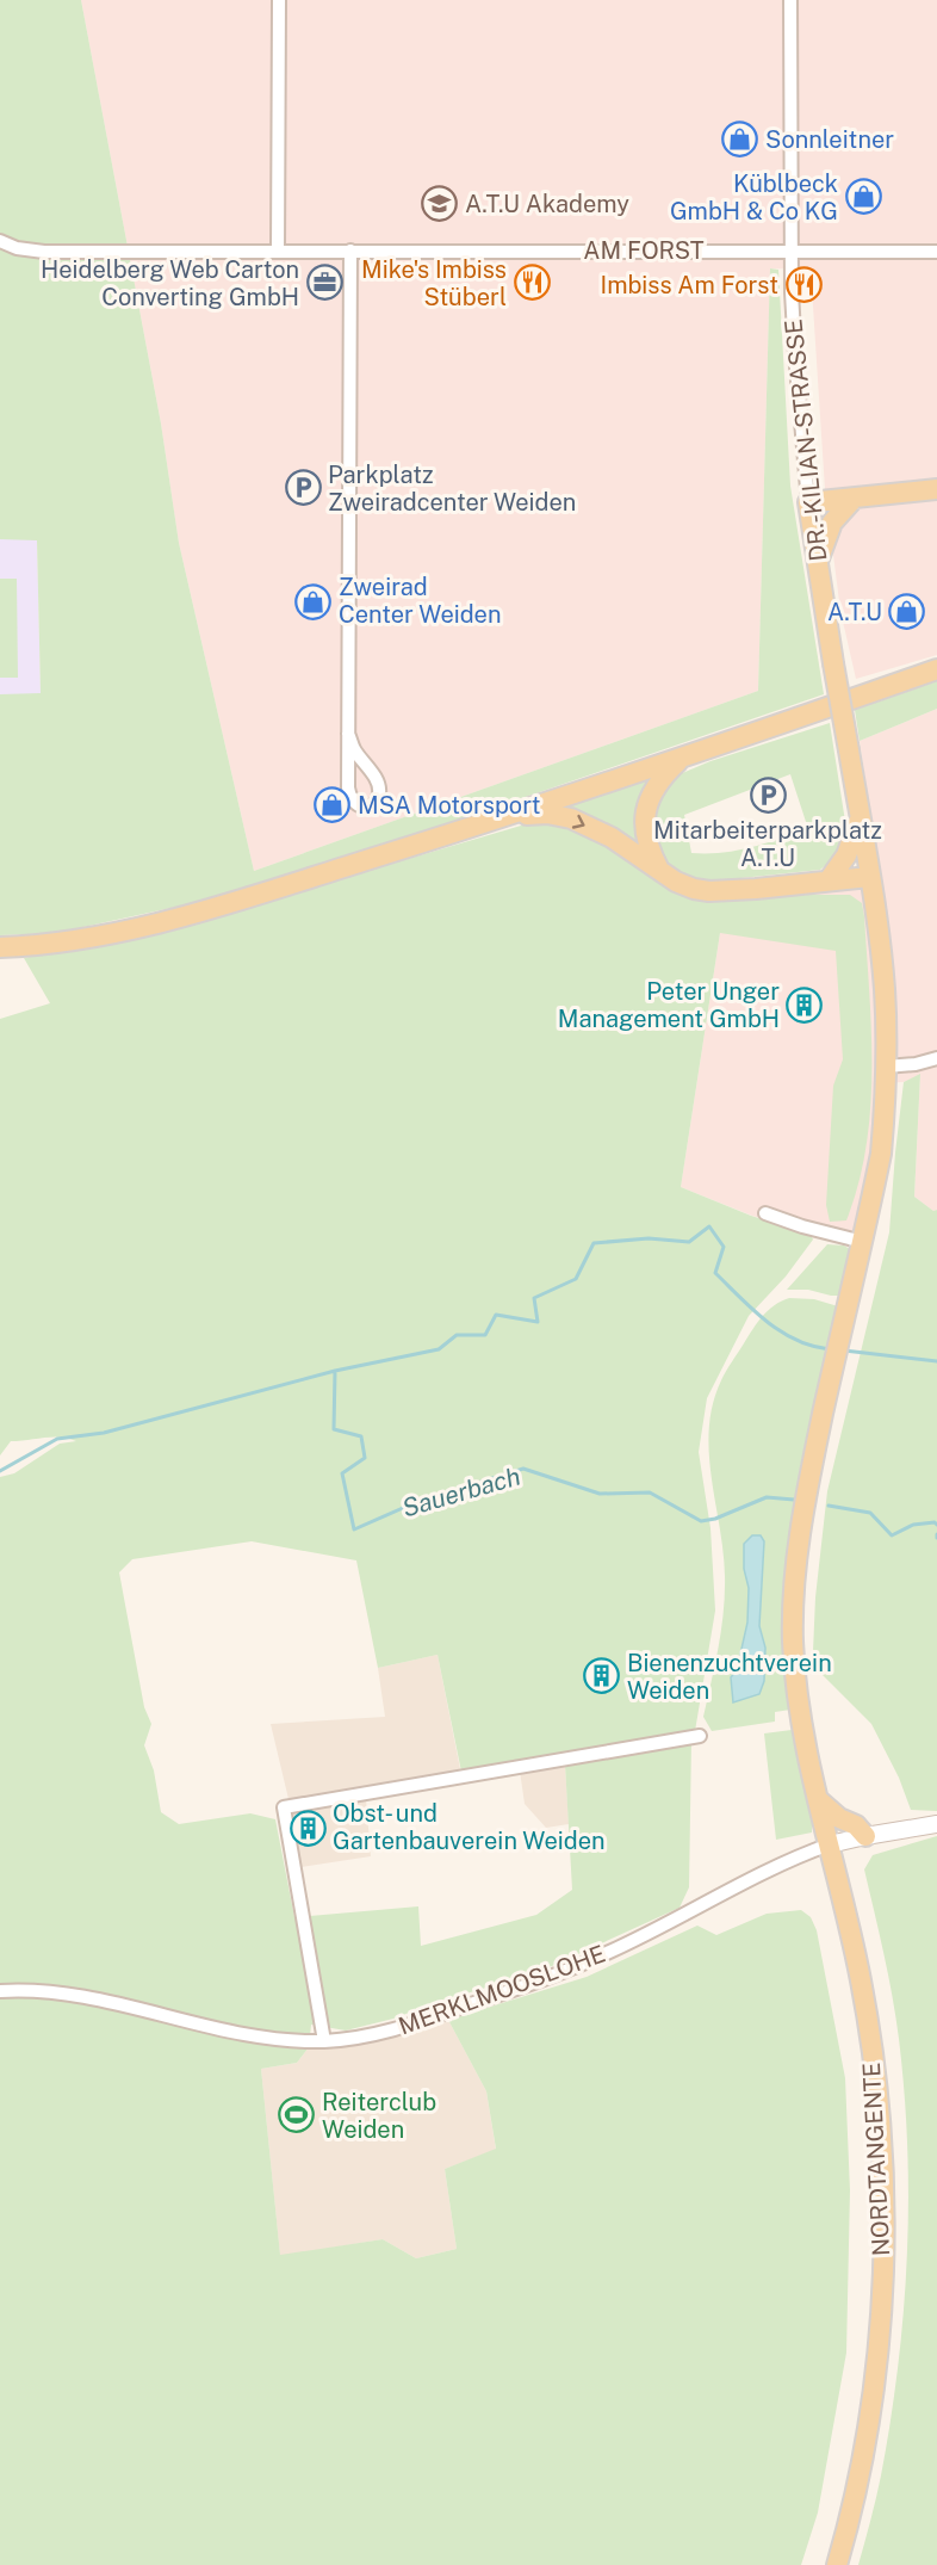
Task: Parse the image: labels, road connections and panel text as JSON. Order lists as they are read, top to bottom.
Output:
{
  "streets": {
    "main road": ["DR.-KILIAN-STRASSE", "NORDTANGENTE"],
    "street": ["AM FORST", "MERKLMOOSLOHE"]
  },
  "crossings": [
    ["AM FORST", "DR.-KILIAN-STRASSE"],
    ["DR.-KILIAN-STRASSE", "NORDTANGENTE"],
    ["MERKLMOOSLOHE", "NORDTANGENTE"]
  ],
  "water": ["Sauerbach"],
  "places": {
    "shop": [
      "Sonnleitner",
      "Küblbeck GmbH & Co KG",
      "Zweirad Center Weiden",
      "A.T.U",
      "MSA Motorsport"
    ],
    "school or university": ["A.T.U Akademy"],
    "office": ["Heidelberg Web Carton Converting GmbH"],
    "restaurant": ["Mike's Imbiss Stüberl", "Imbiss Am Forst"],
    "parking": ["Parkplatz Zweiradcenter Weiden", "Mitarbeiterparkplatz A.T.U"],
    "building": ["Peter Unger Management GmbH", "Bienenzuchtverein Weiden", "Obst- und Gartenbauverein Weiden"],
    "sports": ["Reiterclub Weiden"]
  }
}
